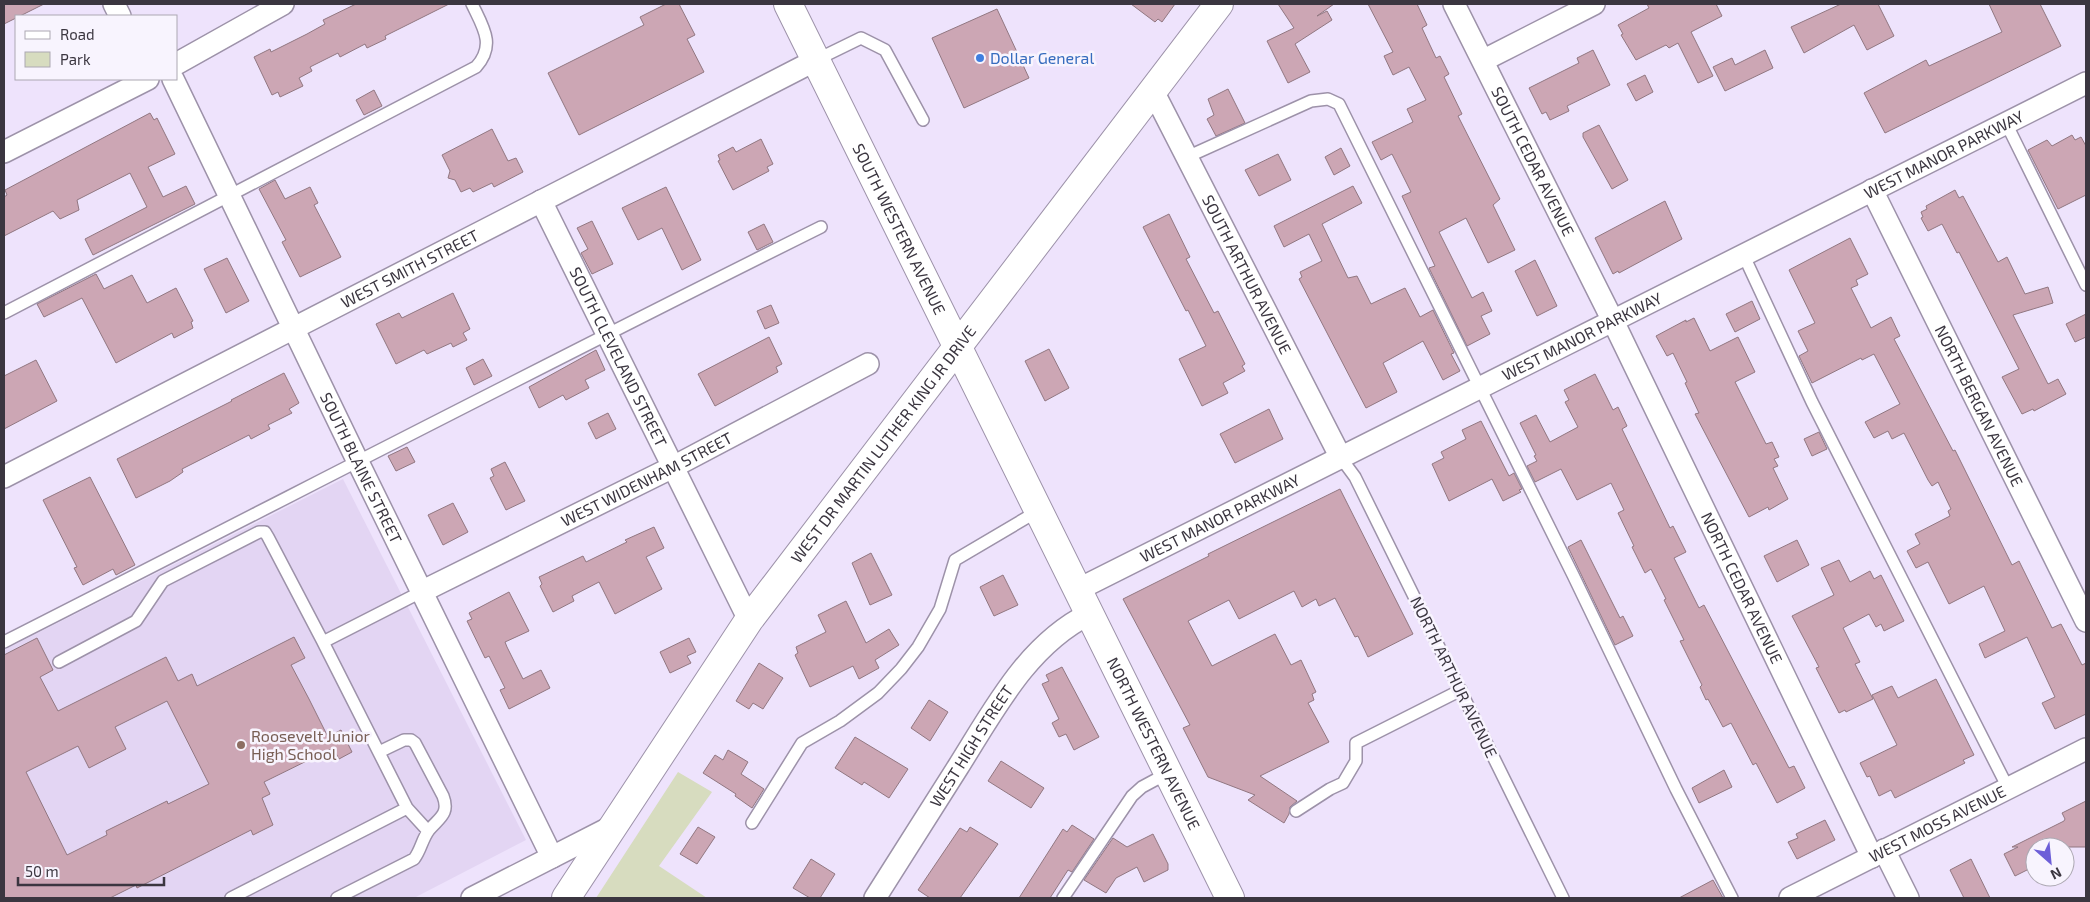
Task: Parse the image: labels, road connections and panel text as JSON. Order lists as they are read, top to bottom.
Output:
{
  "streets": {
    "main road": ["SOUTH WESTERN AVENUE", "WEST DR MARTIN LUTHER KING JR DRIVE", "NORTH WESTERN AVENUE"],
    "street": [
      "WEST MANOR PARKWAY",
      "SOUTH CEDAR AVENUE",
      "WEST SMITH STREET",
      "SOUTH ARTHUR AVENUE",
      "SOUTH CLEVELAND STREET",
      "NORTH BERGAN AVENUE",
      "SOUTH BLAINE STREET",
      "WEST WIDENHAM STREET",
      "NORTH CEDAR AVENUE",
      "WEST HIGH STREET",
      "WEST MOSS AVENUE"
    ],
    "lane": ["NORTH ARTHUR AVENUE"]
  },
  "crossings": [
    ["WEST MANOR PARKWAY", "SOUTH CEDAR AVENUE"],
    ["WEST MANOR PARKWAY", "SOUTH WESTERN AVENUE"],
    ["WEST MANOR PARKWAY", "SOUTH ARTHUR AVENUE"],
    ["WEST MANOR PARKWAY", "NORTH BERGAN AVENUE"],
    ["WEST MANOR PARKWAY", "NORTH CEDAR AVENUE"],
    ["WEST MANOR PARKWAY", "NORTH ARTHUR AVENUE"],
    ["WEST MANOR PARKWAY", "NORTH WESTERN AVENUE"],
    ["SOUTH CEDAR AVENUE", "NORTH CEDAR AVENUE"],
    ["SOUTH WESTERN AVENUE", "WEST SMITH STREET"],
    ["SOUTH WESTERN AVENUE", "WEST DR MARTIN LUTHER KING JR DRIVE"],
    ["SOUTH WESTERN AVENUE", "NORTH WESTERN AVENUE"],
    ["WEST SMITH STREET", "SOUTH CLEVELAND STREET"],
    ["WEST SMITH STREET", "SOUTH BLAINE STREET"],
    ["SOUTH ARTHUR AVENUE", "WEST DR MARTIN LUTHER KING JR DRIVE"],
    ["SOUTH ARTHUR AVENUE", "NORTH ARTHUR AVENUE"],
    ["SOUTH CLEVELAND STREET", "WEST DR MARTIN LUTHER KING JR DRIVE"],
    ["SOUTH CLEVELAND STREET", "WEST WIDENHAM STREET"],
    ["SOUTH BLAINE STREET", "WEST WIDENHAM STREET"],
    ["NORTH CEDAR AVENUE", "WEST MOSS AVENUE"],
    ["NORTH WESTERN AVENUE", "WEST HIGH STREET"]
  ],
  "places": ["Dollar General", "Roosevelt Junior High School"],
  "legend": ["Road", "Park"],
  "scale_bar": "50 m",
  "north": "bottom right"
}
